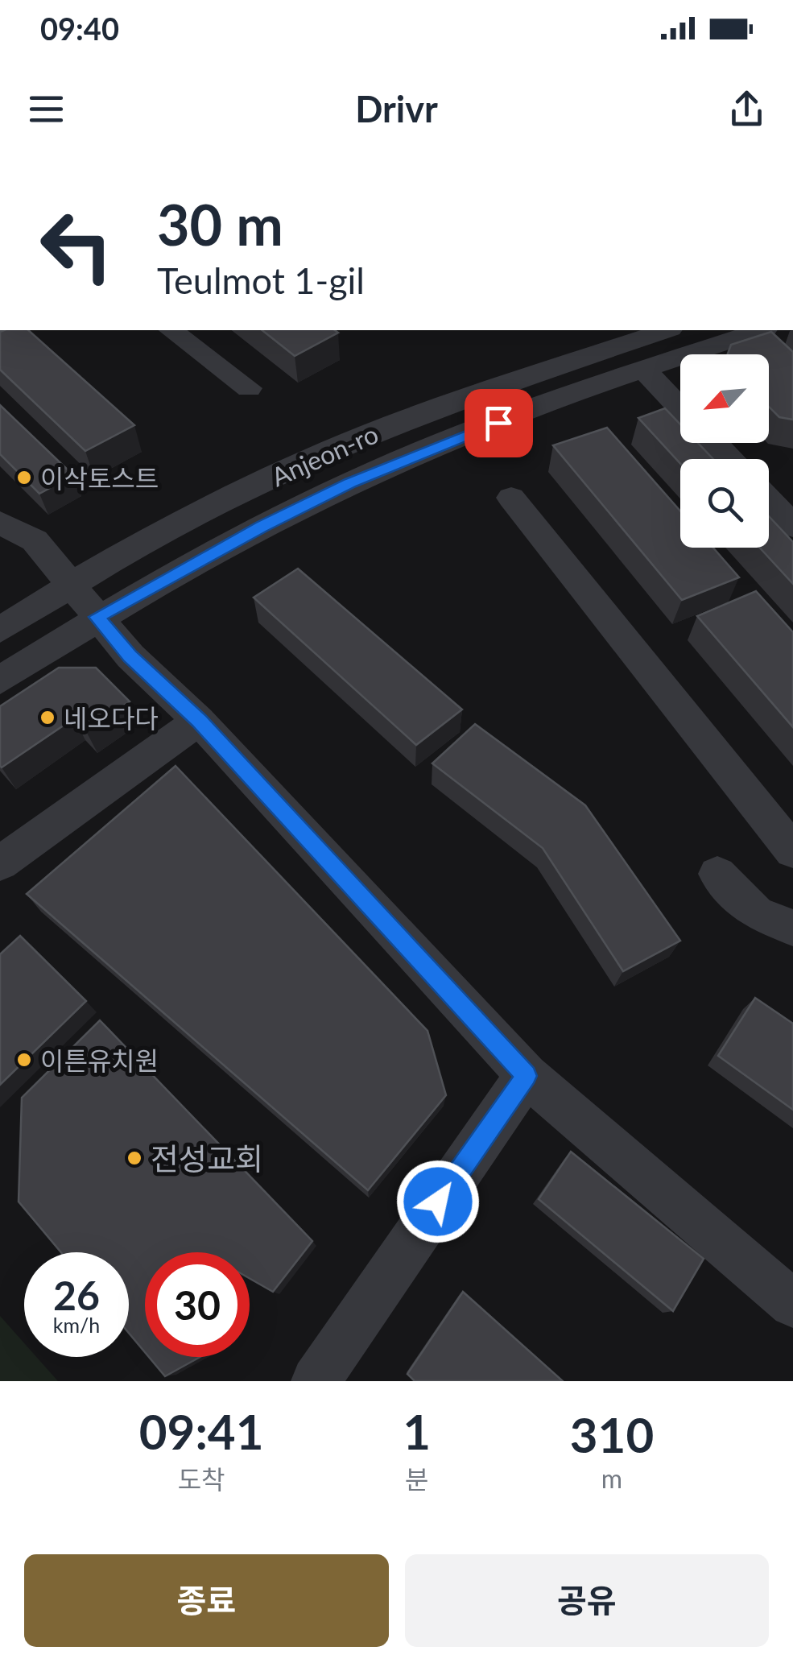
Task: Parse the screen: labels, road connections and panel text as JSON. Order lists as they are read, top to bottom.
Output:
{
  "streets": {
    "street": ["Anjeon-ro"]
  },
  "places": [
    "이삭토스트",
    "네오다다",
    "이튼유치원",
    "전성교회"
  ],
  "north": "bottom left",
  "page": {
    "status": "09:40",
    "header": "Drivr",
    "turn": ["30 m", "Teulmot 1-gil"],
    "speed": "26 km/h",
    "limit": "30",
    "eta": [
      "09:41",
      "도착",
      "1",
      "분",
      "310",
      "m"
    ],
    "buttons": ["종료", "공유"]
  }
}
